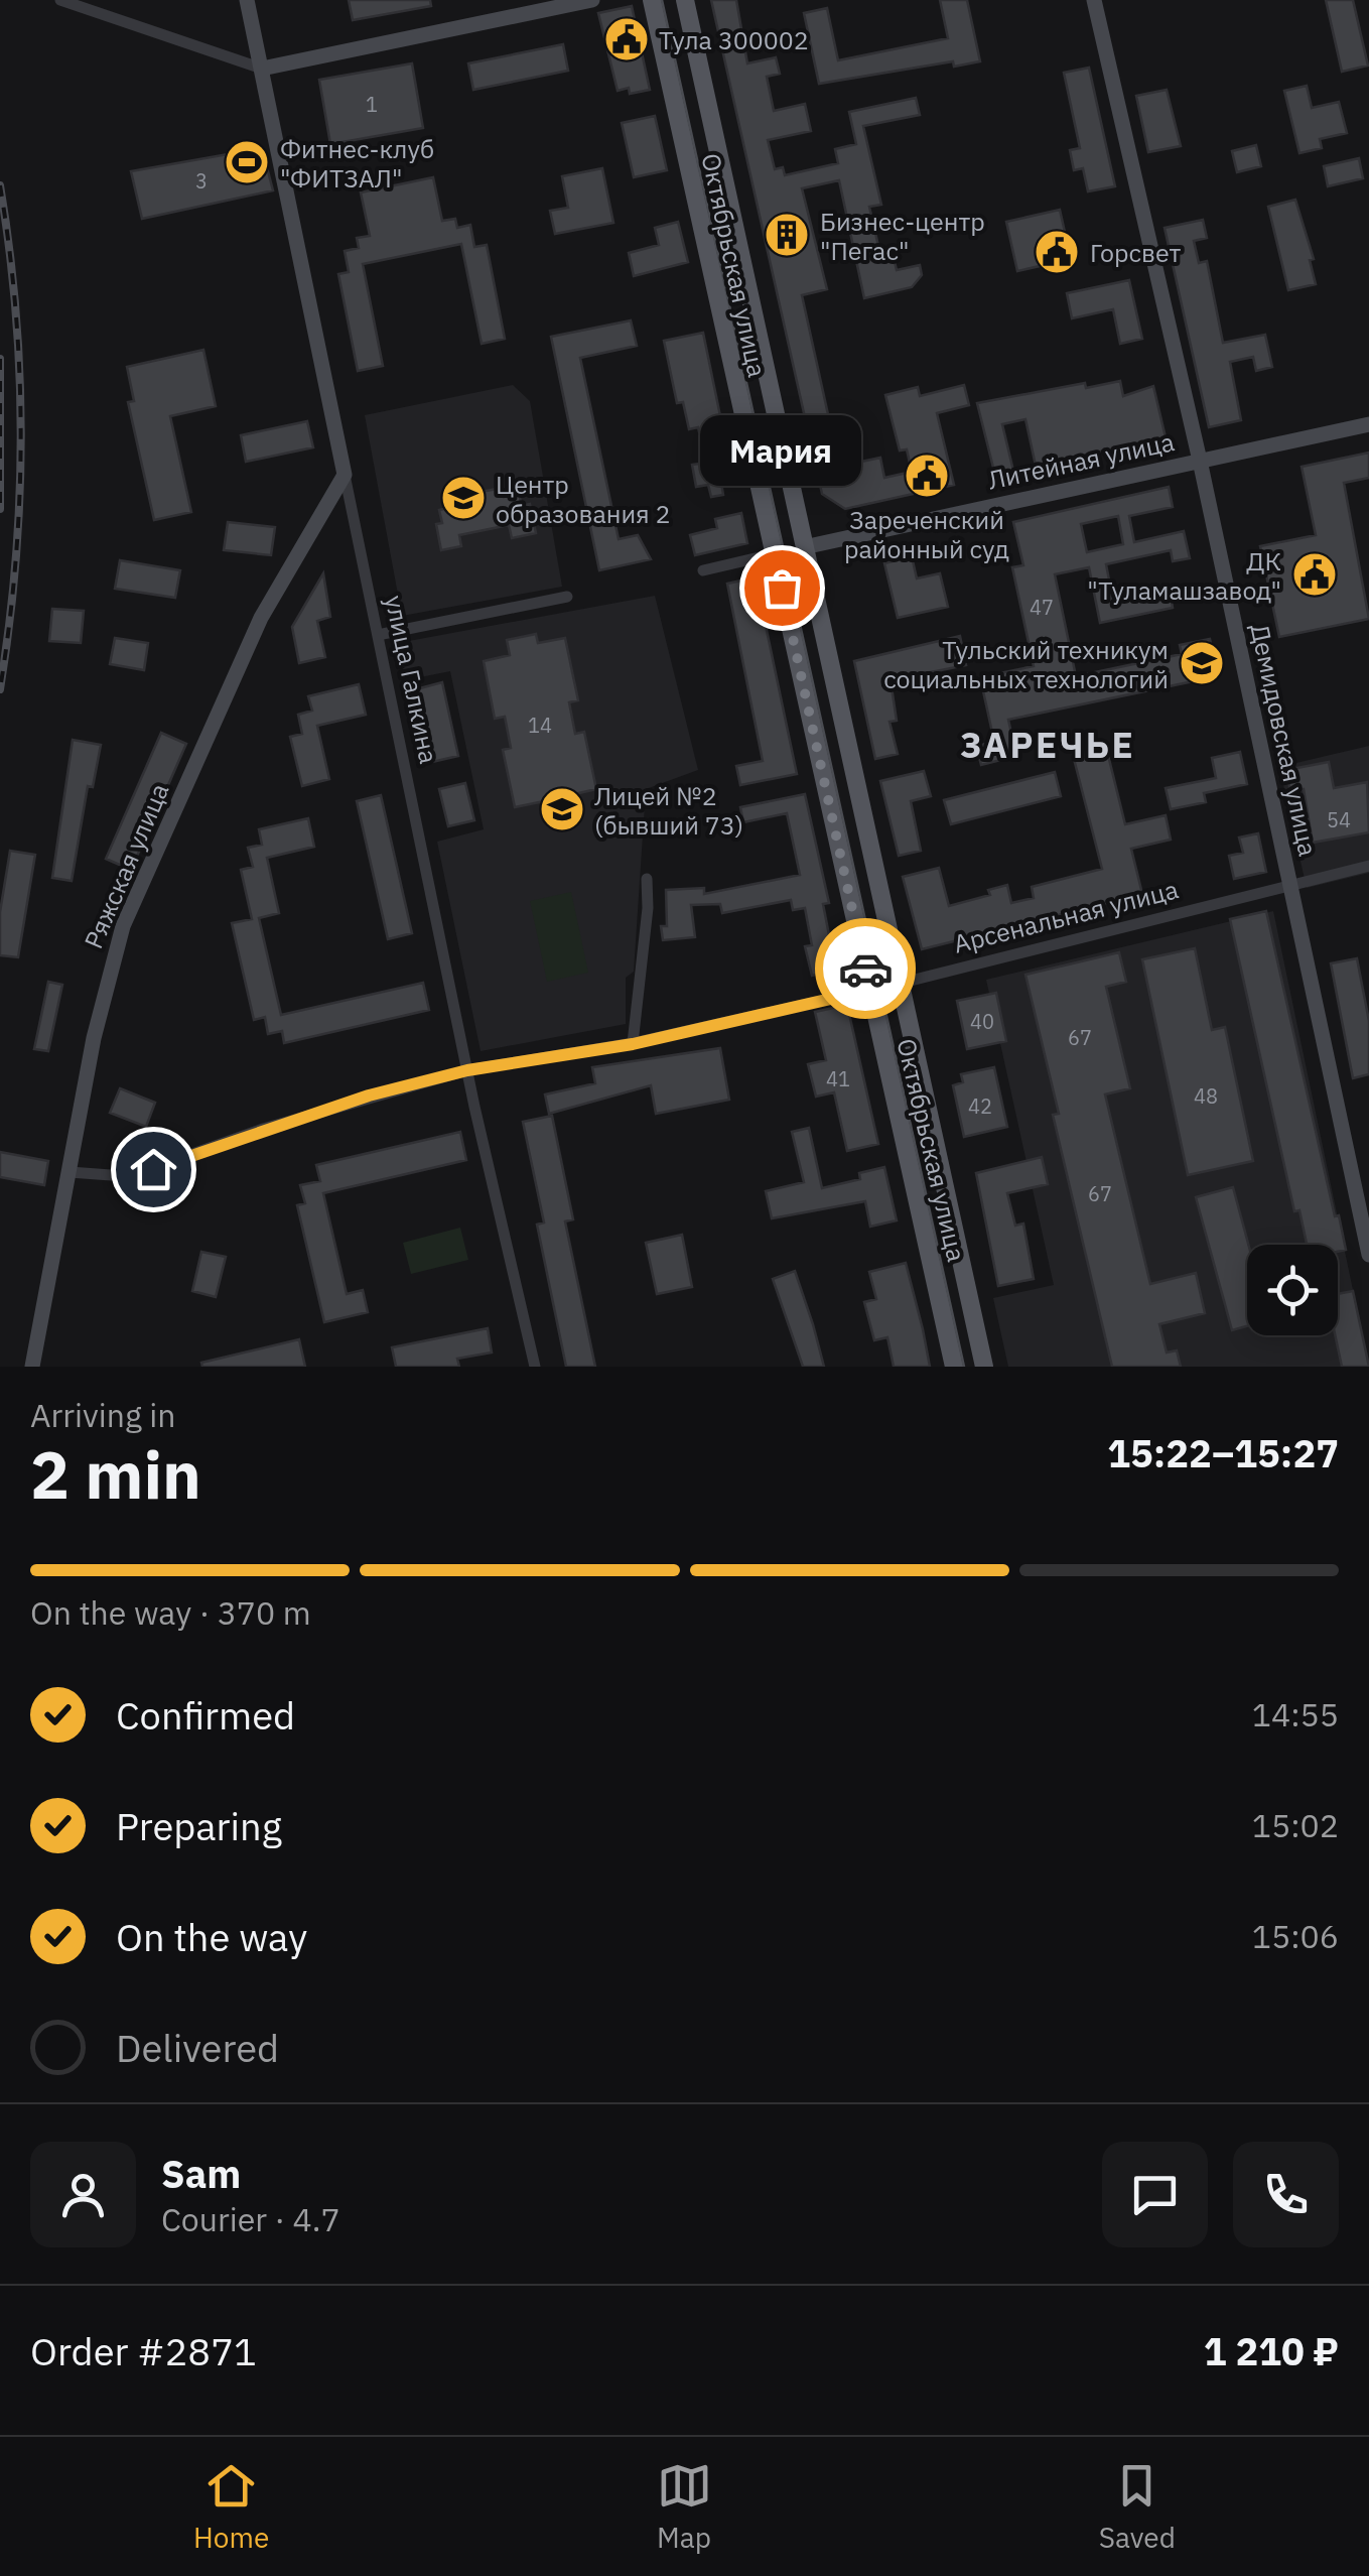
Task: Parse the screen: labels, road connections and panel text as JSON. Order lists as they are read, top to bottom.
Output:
{
  "streets": {
    "main road": ["Октябрьская улица", "Арсенальная улица"],
    "street": [
      "Литейная улица",
      "улица Галкина",
      "Демидовская улица",
      "Ряжская улица"
    ]
  },
  "crossings": [
    ["Октябрьская улица", "Литейная улица"],
    ["Октябрьская улица", "Арсенальная улица"],
    ["Литейная улица", "Демидовская улица"],
    ["улица Галкина", "Ряжская улица"],
    ["улица Галкина", "Арсенальная улица"],
    ["Демидовская улица", "Арсенальная улица"],
    ["Ряжская улица", "Арсенальная улица"]
  ],
  "districts": ["ЗАРЕЧЬЕ"],
  "places": {
    "public building": [
      "Тула 300002",
      "Горсвет",
      "Зареченский районный суд",
      "ДК \"Туламашзавод\""
    ],
    "sports": ["Фитнес-клуб \"ФИТЗАЛ\""],
    "building": ["Бизнес-центр \"Пегас\""],
    "school or university": ["Центр образования 2", "Тульский техникум социальных технологий", "Лицей №2 (бывший 73)"],
    "other": ["Мария"]
  },
  "house_numbers": [
    "1",
    "3",
    "47",
    "14",
    "54",
    "40",
    "67",
    "41",
    "48",
    "42",
    "67"
  ],
  "page": {
    "bubble": "Мария",
    "heading": ["2 min", "Arriving in", "15:22–15:27"],
    "panel": [
      "Sam",
      "Courier · 4.7",
      "Order #2871",
      "1 210 ₽"
    ],
    "bar": "On the way · 370 m",
    "list": [
      ["Confirmed", "14:55"],
      ["Preparing", "15:02"],
      ["On the way", "15:06"],
      "Delivered"
    ],
    "tabs": ["Home", "Map", "Saved"]
  }
}
